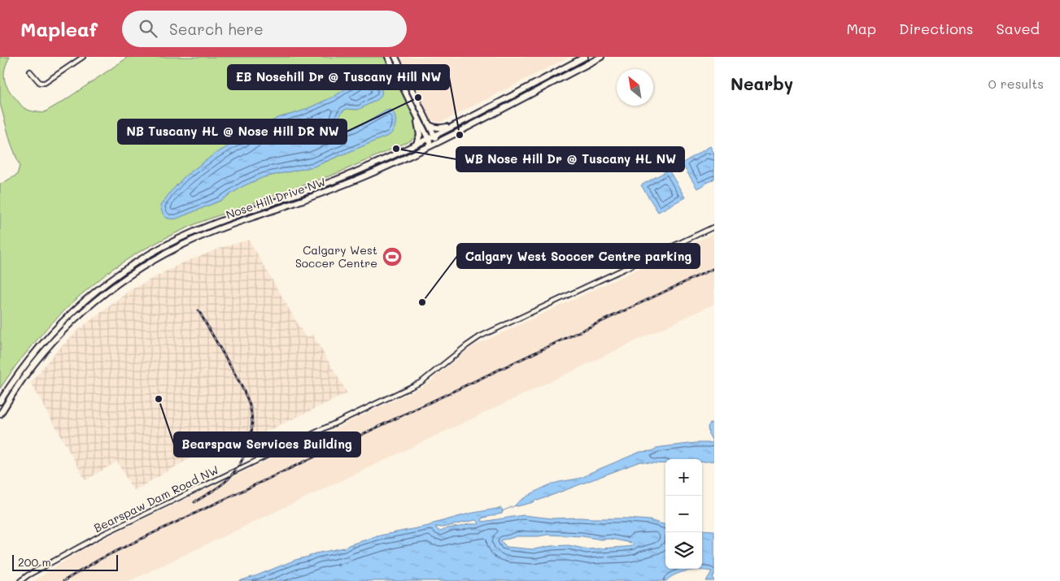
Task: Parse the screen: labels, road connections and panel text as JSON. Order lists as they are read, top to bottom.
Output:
{
  "streets": {
    "street": ["Nose Hill Drive NW", "Bearspaw Dam Road NW"]
  },
  "places": {
    "other": [
      "NB Tuscany HL @ Nose Hill DR NW",
      "EB Nosehill Dr @ Tuscany Hill NW",
      "WB Nose Hill Dr @ Tuscany HL NW",
      "Calgary West Soccer Centre parking",
      "Bearspaw Services Building"
    ],
    "sports": ["Calgary West Soccer Centre"]
  },
  "scale_bar": "200 m",
  "north": "top left",
  "page": {
    "header": "Mapleaf",
    "search": "Search here",
    "nav": ["Map", "Directions", "Saved"],
    "heading": ["Nearby", "0 results"],
    "map_buttons": ["+", "−"],
    "scale": "200 m"
  }
}
